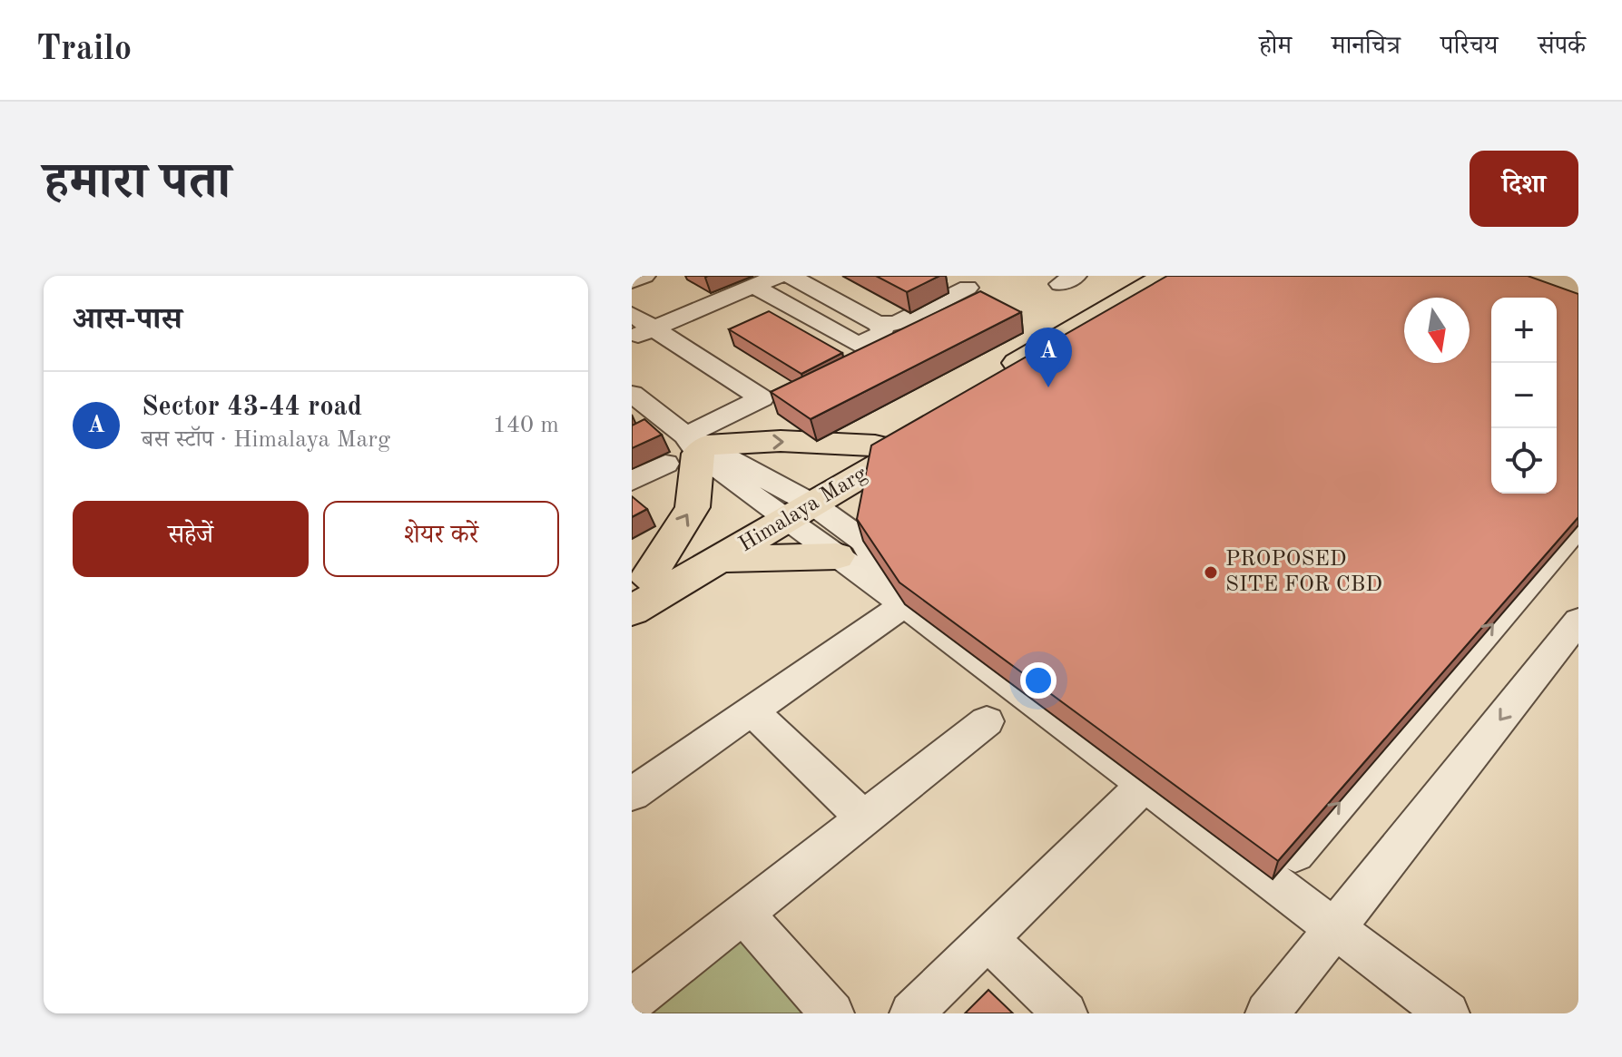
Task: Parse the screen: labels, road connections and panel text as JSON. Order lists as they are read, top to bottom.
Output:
{
  "streets": {
    "main road": ["Himalaya Marg"]
  },
  "places": ["PROPOSED SITE FOR CBD"],
  "north": "bottom",
  "page": {
    "header": "Trailo",
    "nav": [
      "होम",
      "मानचित्र",
      "परिचय",
      "संपर्क"
    ],
    "title": "हमारा पता",
    "buttons": [
      "दिशा",
      ["सहेजें", "शेयर करें"]
    ],
    "heading": "आस-पास",
    "map_buttons": ["+", "−"],
    "pins": "A",
    "list": [
      {
        "mark": "A",
        "name": "Sector 43-44 road",
        "note": "बस स्टॉप · Himalaya Marg",
        "value": "140 m"
      }
    ]
  }
}
